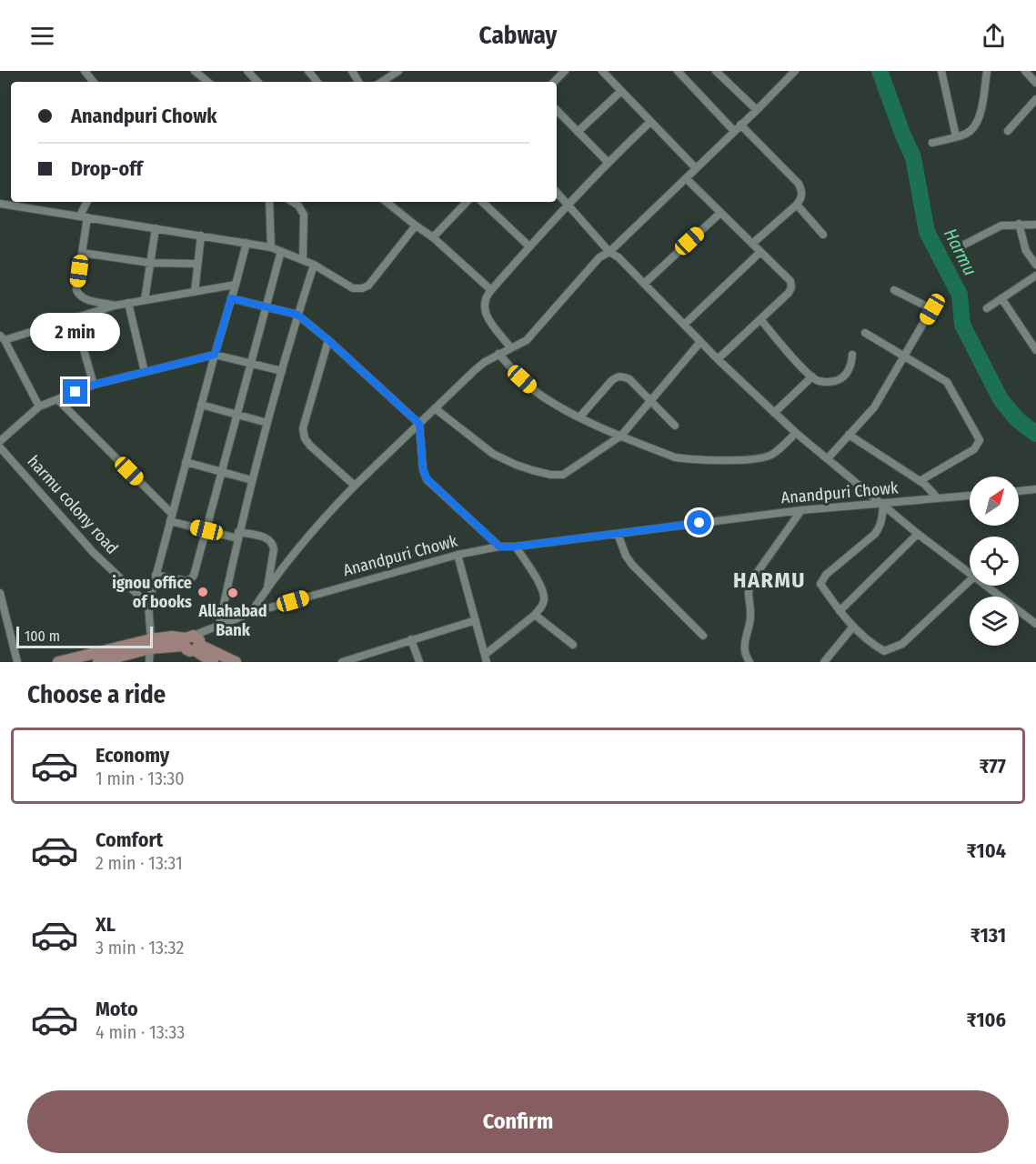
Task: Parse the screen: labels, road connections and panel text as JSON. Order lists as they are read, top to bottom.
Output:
{
  "streets": {
    "street": ["Anandpuri Chowk", "harmu colony road"]
  },
  "districts": ["HARMU"],
  "water": ["Harmu"],
  "places": ["ignou office of books", "Allahabad Bank"],
  "scale_bar": "100 m",
  "north": "top right",
  "page": {
    "header": "Cabway",
    "banner": ["Anandpuri Chowk", "Drop-off"],
    "bubble": "2 min",
    "scale": "100 m",
    "heading": "Choose a ride",
    "list": [
      {
        "name": "Economy",
        "note": "1 min · 13:30",
        "value": "₹77"
      },
      {
        "name": "Comfort",
        "note": "2 min · 13:31",
        "value": "₹104"
      },
      {
        "name": "XL",
        "note": "3 min · 13:32",
        "value": "₹131"
      },
      {
        "name": "Moto",
        "note": "4 min · 13:33",
        "value": "₹106"
      }
    ],
    "buttons": "Confirm"
  }
}
